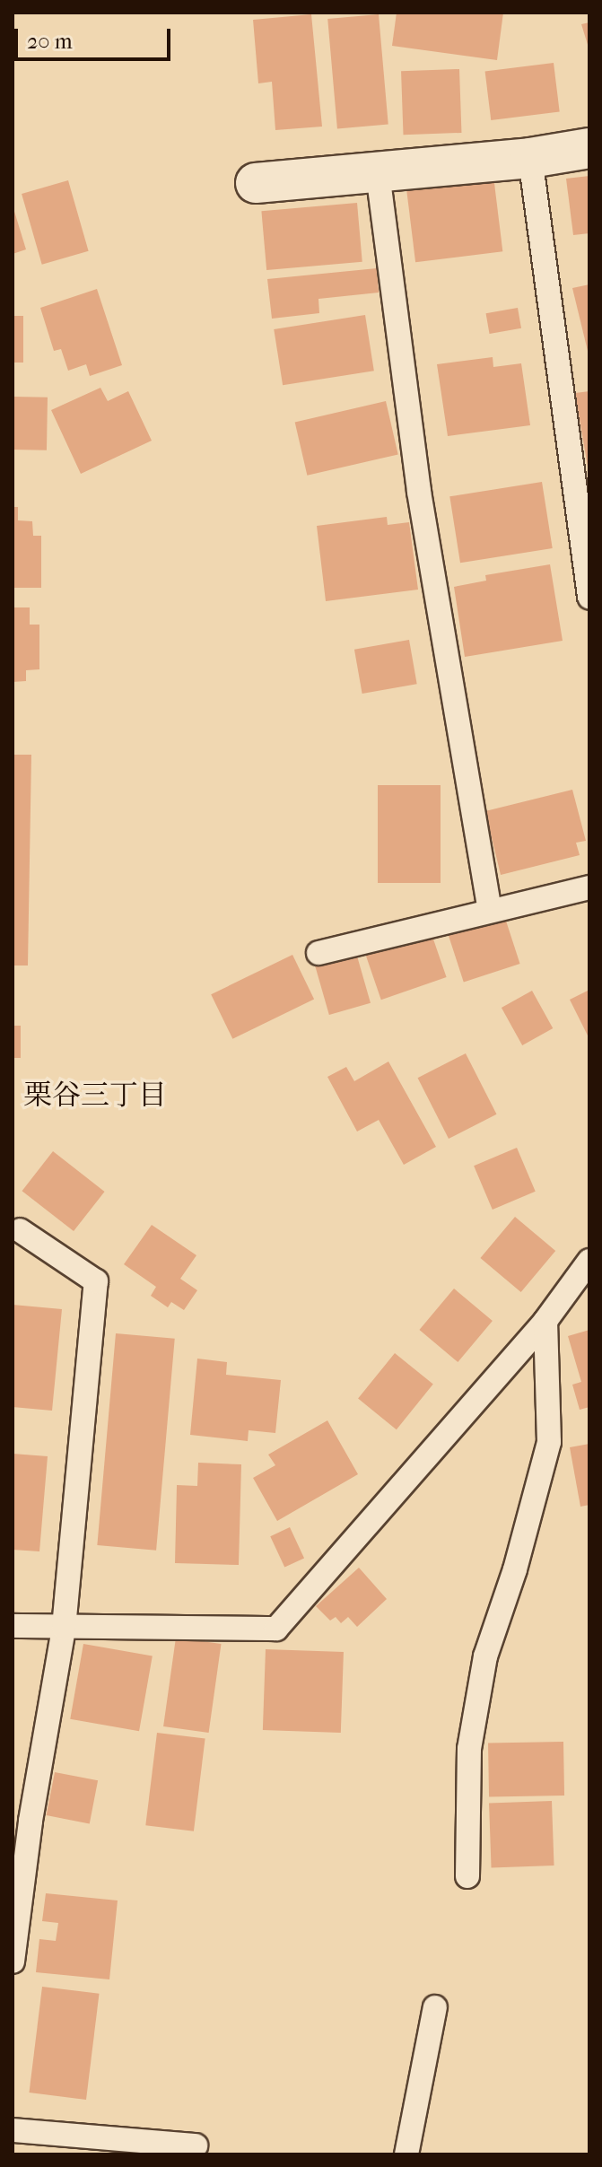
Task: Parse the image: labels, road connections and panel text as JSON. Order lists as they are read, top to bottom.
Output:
{
  "districts": ["栗谷三丁目"],
  "scale_bar": "20 m"
}
